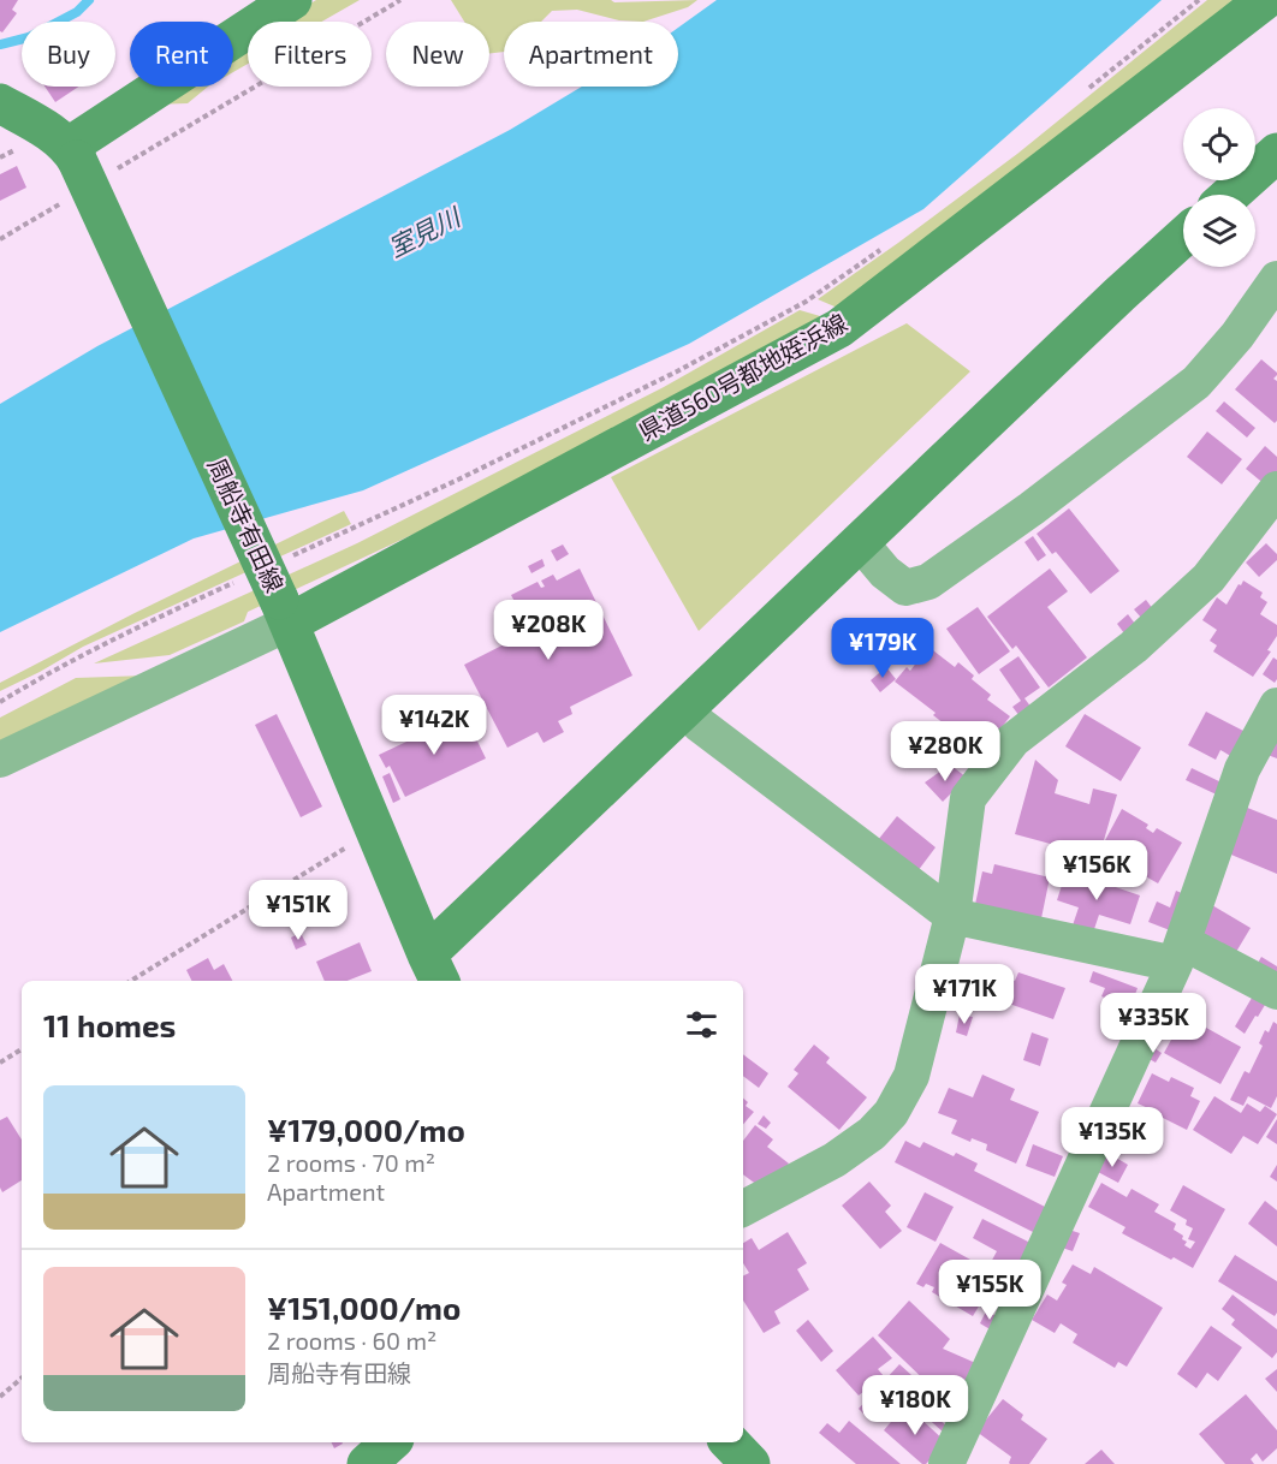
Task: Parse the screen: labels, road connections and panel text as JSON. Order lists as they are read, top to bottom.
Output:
{
  "streets": {
    "street": ["県道560号都地姪浜線", "周船寺有田線"]
  },
  "crossings": [
    ["県道560号都地姪浜線", "周船寺有田線"]
  ],
  "water": ["室見川"],
  "page": {
    "chip": [
      "Buy",
      "Rent",
      "Filters",
      "New",
      "Apartment"
    ],
    "price": [
      "¥208K",
      "¥179K",
      "¥142K",
      "¥280K",
      "¥156K",
      "¥151K",
      "¥171K",
      "¥335K",
      "¥135K",
      "¥155K",
      "¥180K"
    ],
    "heading": "11 homes",
    "list": [
      {
        "name": "¥179,000/mo",
        "note": "2 rooms · 70 m² · Apartment"
      },
      {
        "name": "¥151,000/mo",
        "note": "2 rooms · 60 m² · 周船寺有田線"
      }
    ]
  }
}
